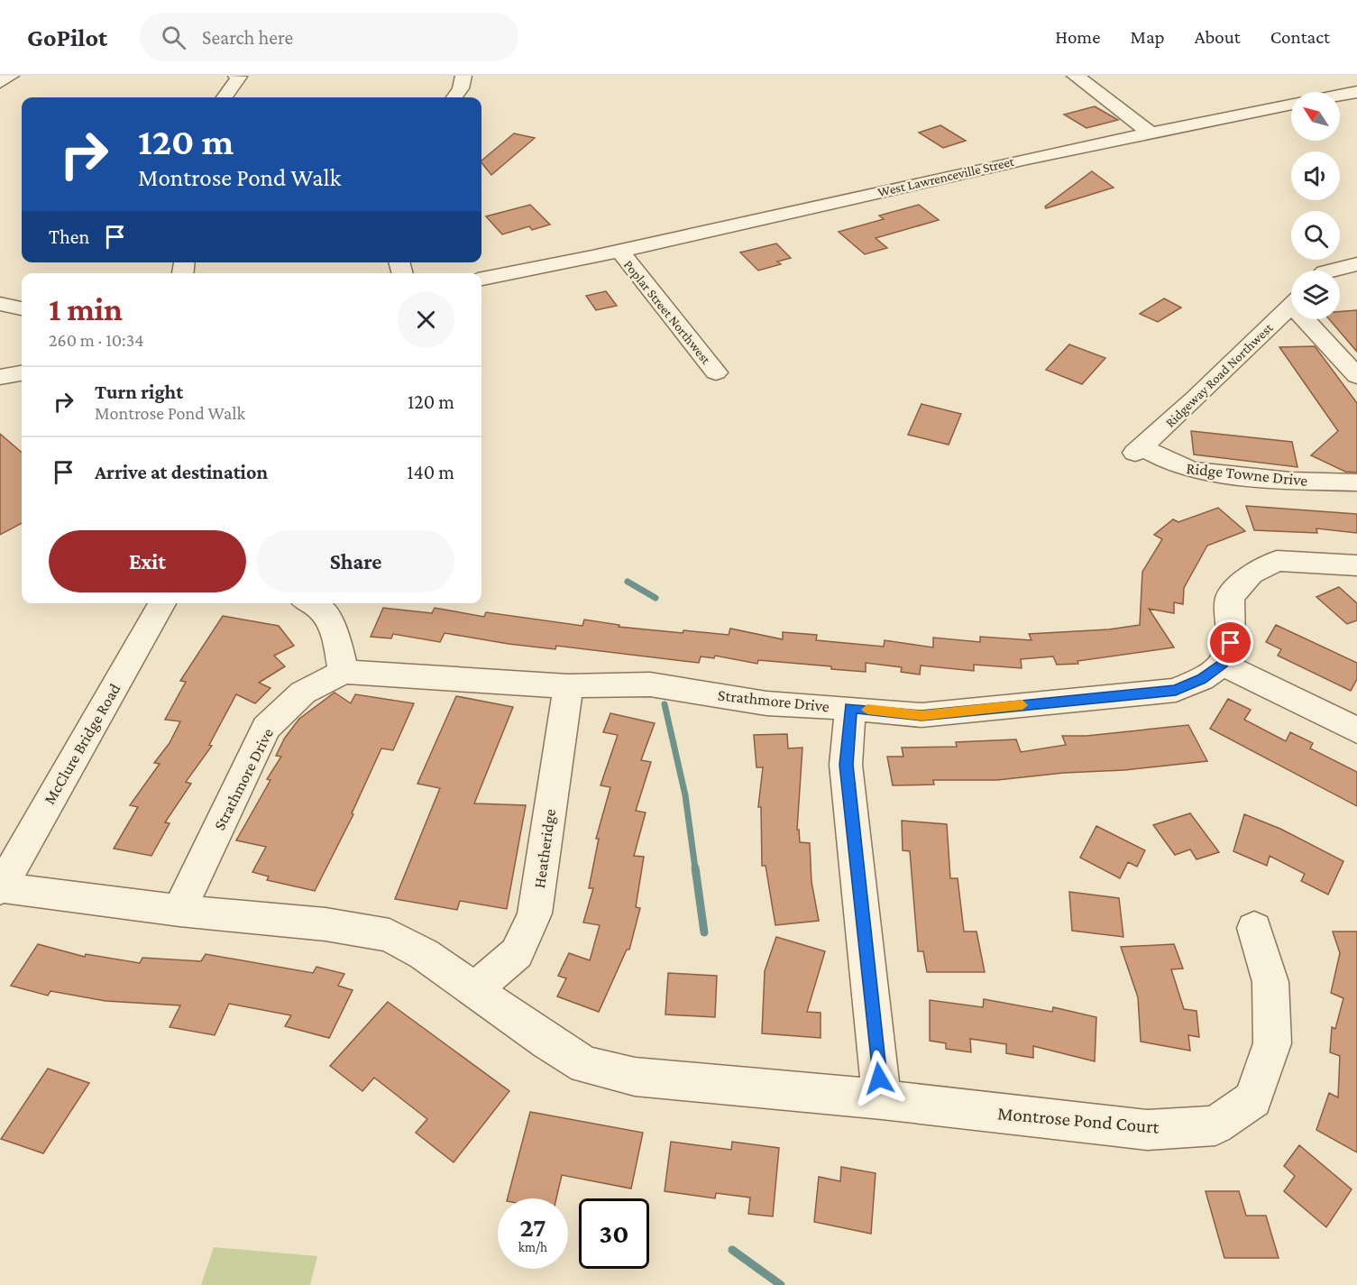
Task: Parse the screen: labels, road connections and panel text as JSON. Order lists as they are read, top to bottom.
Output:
{
  "streets": {
    "street": [
      "West Lawrenceville Street",
      "Poplar Street Northwest",
      "Ridgeway Road Northwest",
      "Ridge Towne Drive",
      "Strathmore Drive",
      "McClure Bridge Road",
      "Heatheridge",
      "Montrose Pond Court"
    ]
  },
  "crossings": [
    ["West Lawrenceville Street", "Poplar Street Northwest"],
    ["Ridgeway Road Northwest", "Ridge Towne Drive"],
    ["Strathmore Drive", "Heatheridge"],
    ["Strathmore Drive", "Montrose Pond Court"]
  ],
  "north": "top left",
  "page": {
    "header": "GoPilot",
    "search": "Search here",
    "nav": [
      "Home",
      "Map",
      "About",
      "Contact"
    ],
    "turn": ["120 m", "Montrose Pond Walk"],
    "then": "Then",
    "heading": ["1 min", "260 m · 10:34"],
    "list": [
      {
        "name": "Turn right",
        "note": "Montrose Pond Walk",
        "value": "120 m"
      },
      {
        "name": "Arrive at destination",
        "value": "140 m"
      }
    ],
    "buttons": ["Exit", "Share"],
    "speed": "27 km/h",
    "limit": "30"
  }
}
